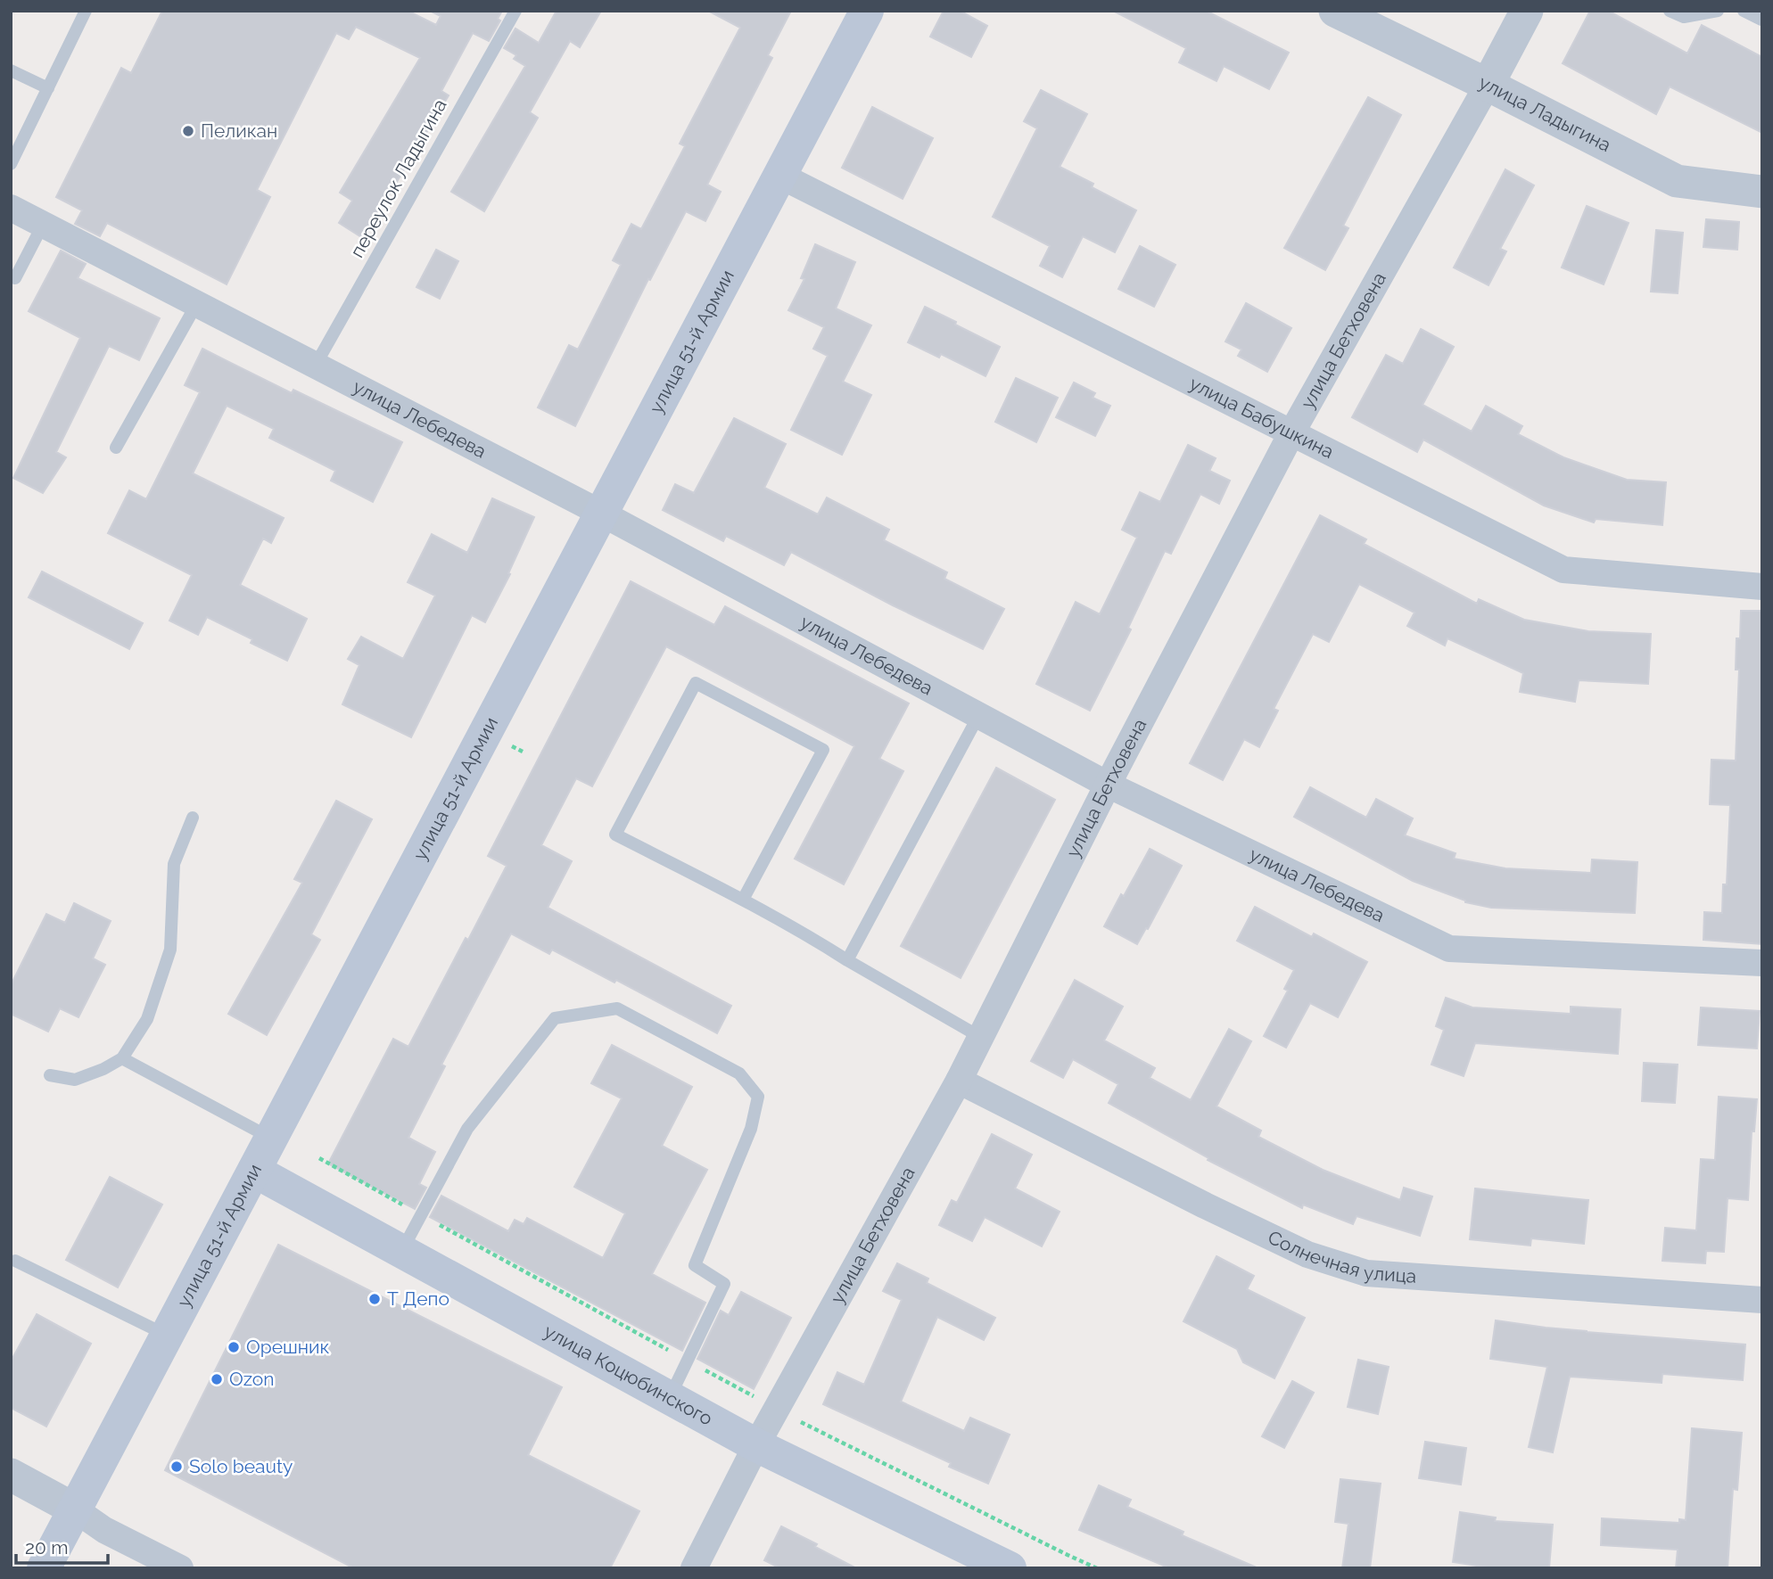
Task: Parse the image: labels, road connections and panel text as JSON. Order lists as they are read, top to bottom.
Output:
{
  "streets": {
    "main road": ["улица 51-й Армии", "улица Коцюбинского"],
    "street": [
      "улица Ладыгина",
      "улица Бетховена",
      "улица Бабушкина",
      "улица Лебедева",
      "Солнечная улица"
    ],
    "lane": ["переулок Ладыгина"]
  },
  "crossings": [
    ["улица Ладыгина", "улица Бетховена"],
    ["переулок Ладыгина", "улица Лебедева"],
    ["улица Бетховена", "улица Бабушкина"],
    ["улица Бетховена", "улица Лебедева"],
    ["улица Бетховена", "Солнечная улица"],
    ["улица Бетховена", "улица Коцюбинского"],
    ["улица 51-й Армии", "улица Бабушкина"],
    ["улица 51-й Армии", "улица Лебедева"],
    ["улица 51-й Армии", "улица Коцюбинского"]
  ],
  "places": [
    "Пеликан",
    "Т Депо",
    "Орешник",
    "Ozon",
    "Solo beauty"
  ],
  "scale_bar": "20 m"
}
